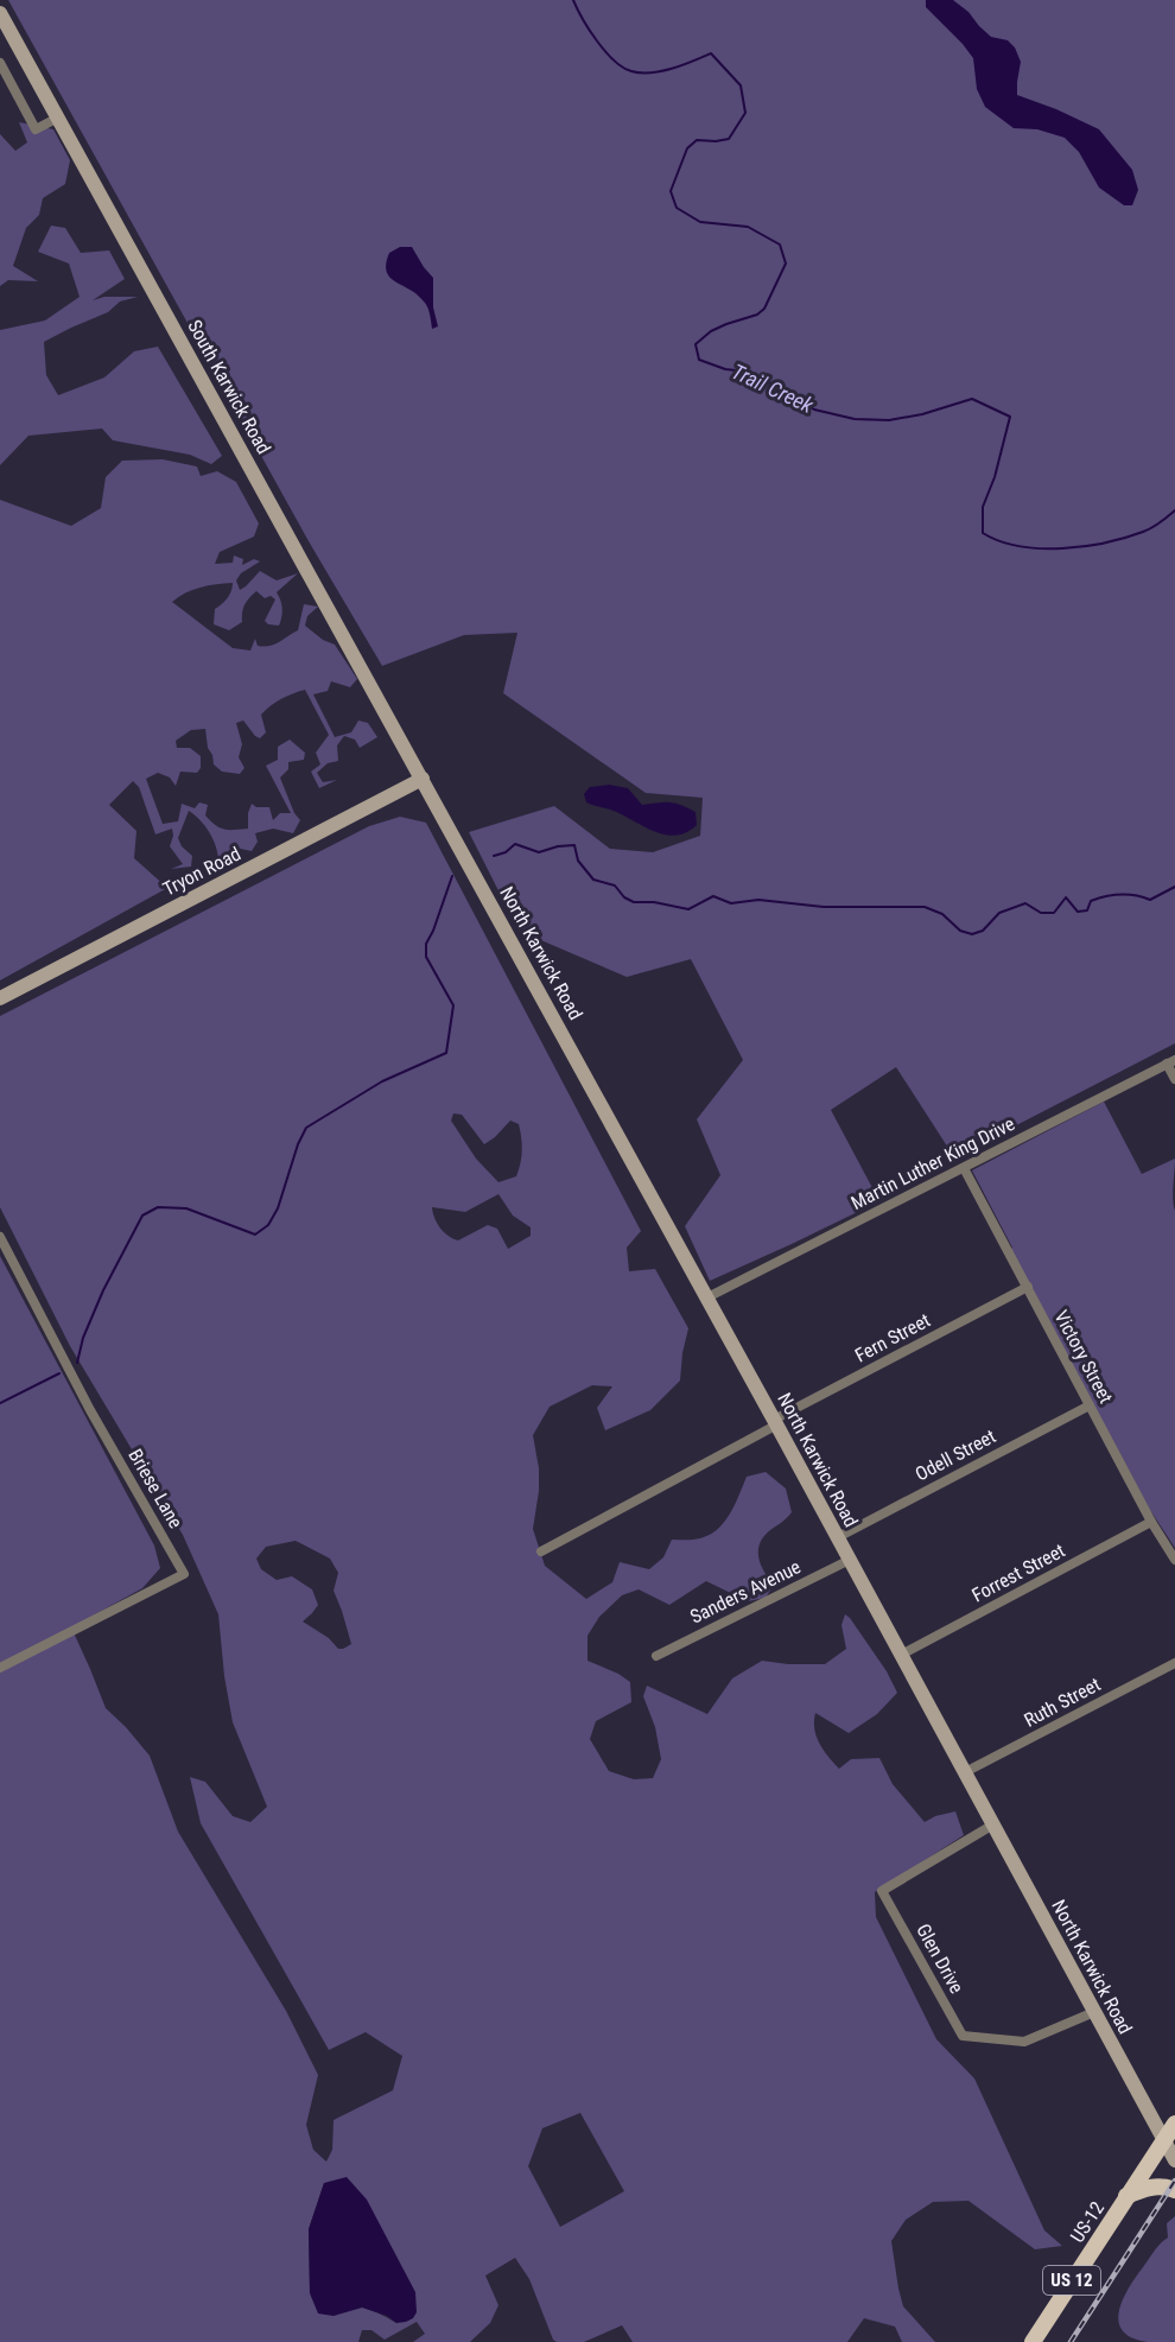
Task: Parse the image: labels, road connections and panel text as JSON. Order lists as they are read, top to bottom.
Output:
{
  "streets": {
    "main road": ["US-12", "US 12"],
    "street": [
      "South Karwick Road",
      "Tryon Road",
      "North Karwick Road",
      "Martin Luther King Drive",
      "Fern Street",
      "Victory Street",
      "Odell Street",
      "Briese Lane",
      "Forrest Street",
      "Sanders Avenue",
      "Ruth Street",
      "Glen Drive"
    ]
  },
  "crossings": [
    ["South Karwick Road", "Tryon Road"],
    ["South Karwick Road", "North Karwick Road"],
    ["Tryon Road", "North Karwick Road"],
    ["North Karwick Road", "Martin Luther King Drive"],
    ["North Karwick Road", "Fern Street"],
    ["North Karwick Road", "Odell Street"],
    ["North Karwick Road", "Forrest Street"],
    ["North Karwick Road", "Sanders Avenue"],
    ["North Karwick Road", "Ruth Street"],
    ["North Karwick Road", "Glen Drive"],
    ["North Karwick Road", "US-12"],
    ["Martin Luther King Drive", "Victory Street"],
    ["Fern Street", "Victory Street"],
    ["Victory Street", "Odell Street"],
    ["Victory Street", "Forrest Street"]
  ],
  "water": ["Trail Creek"]
}
